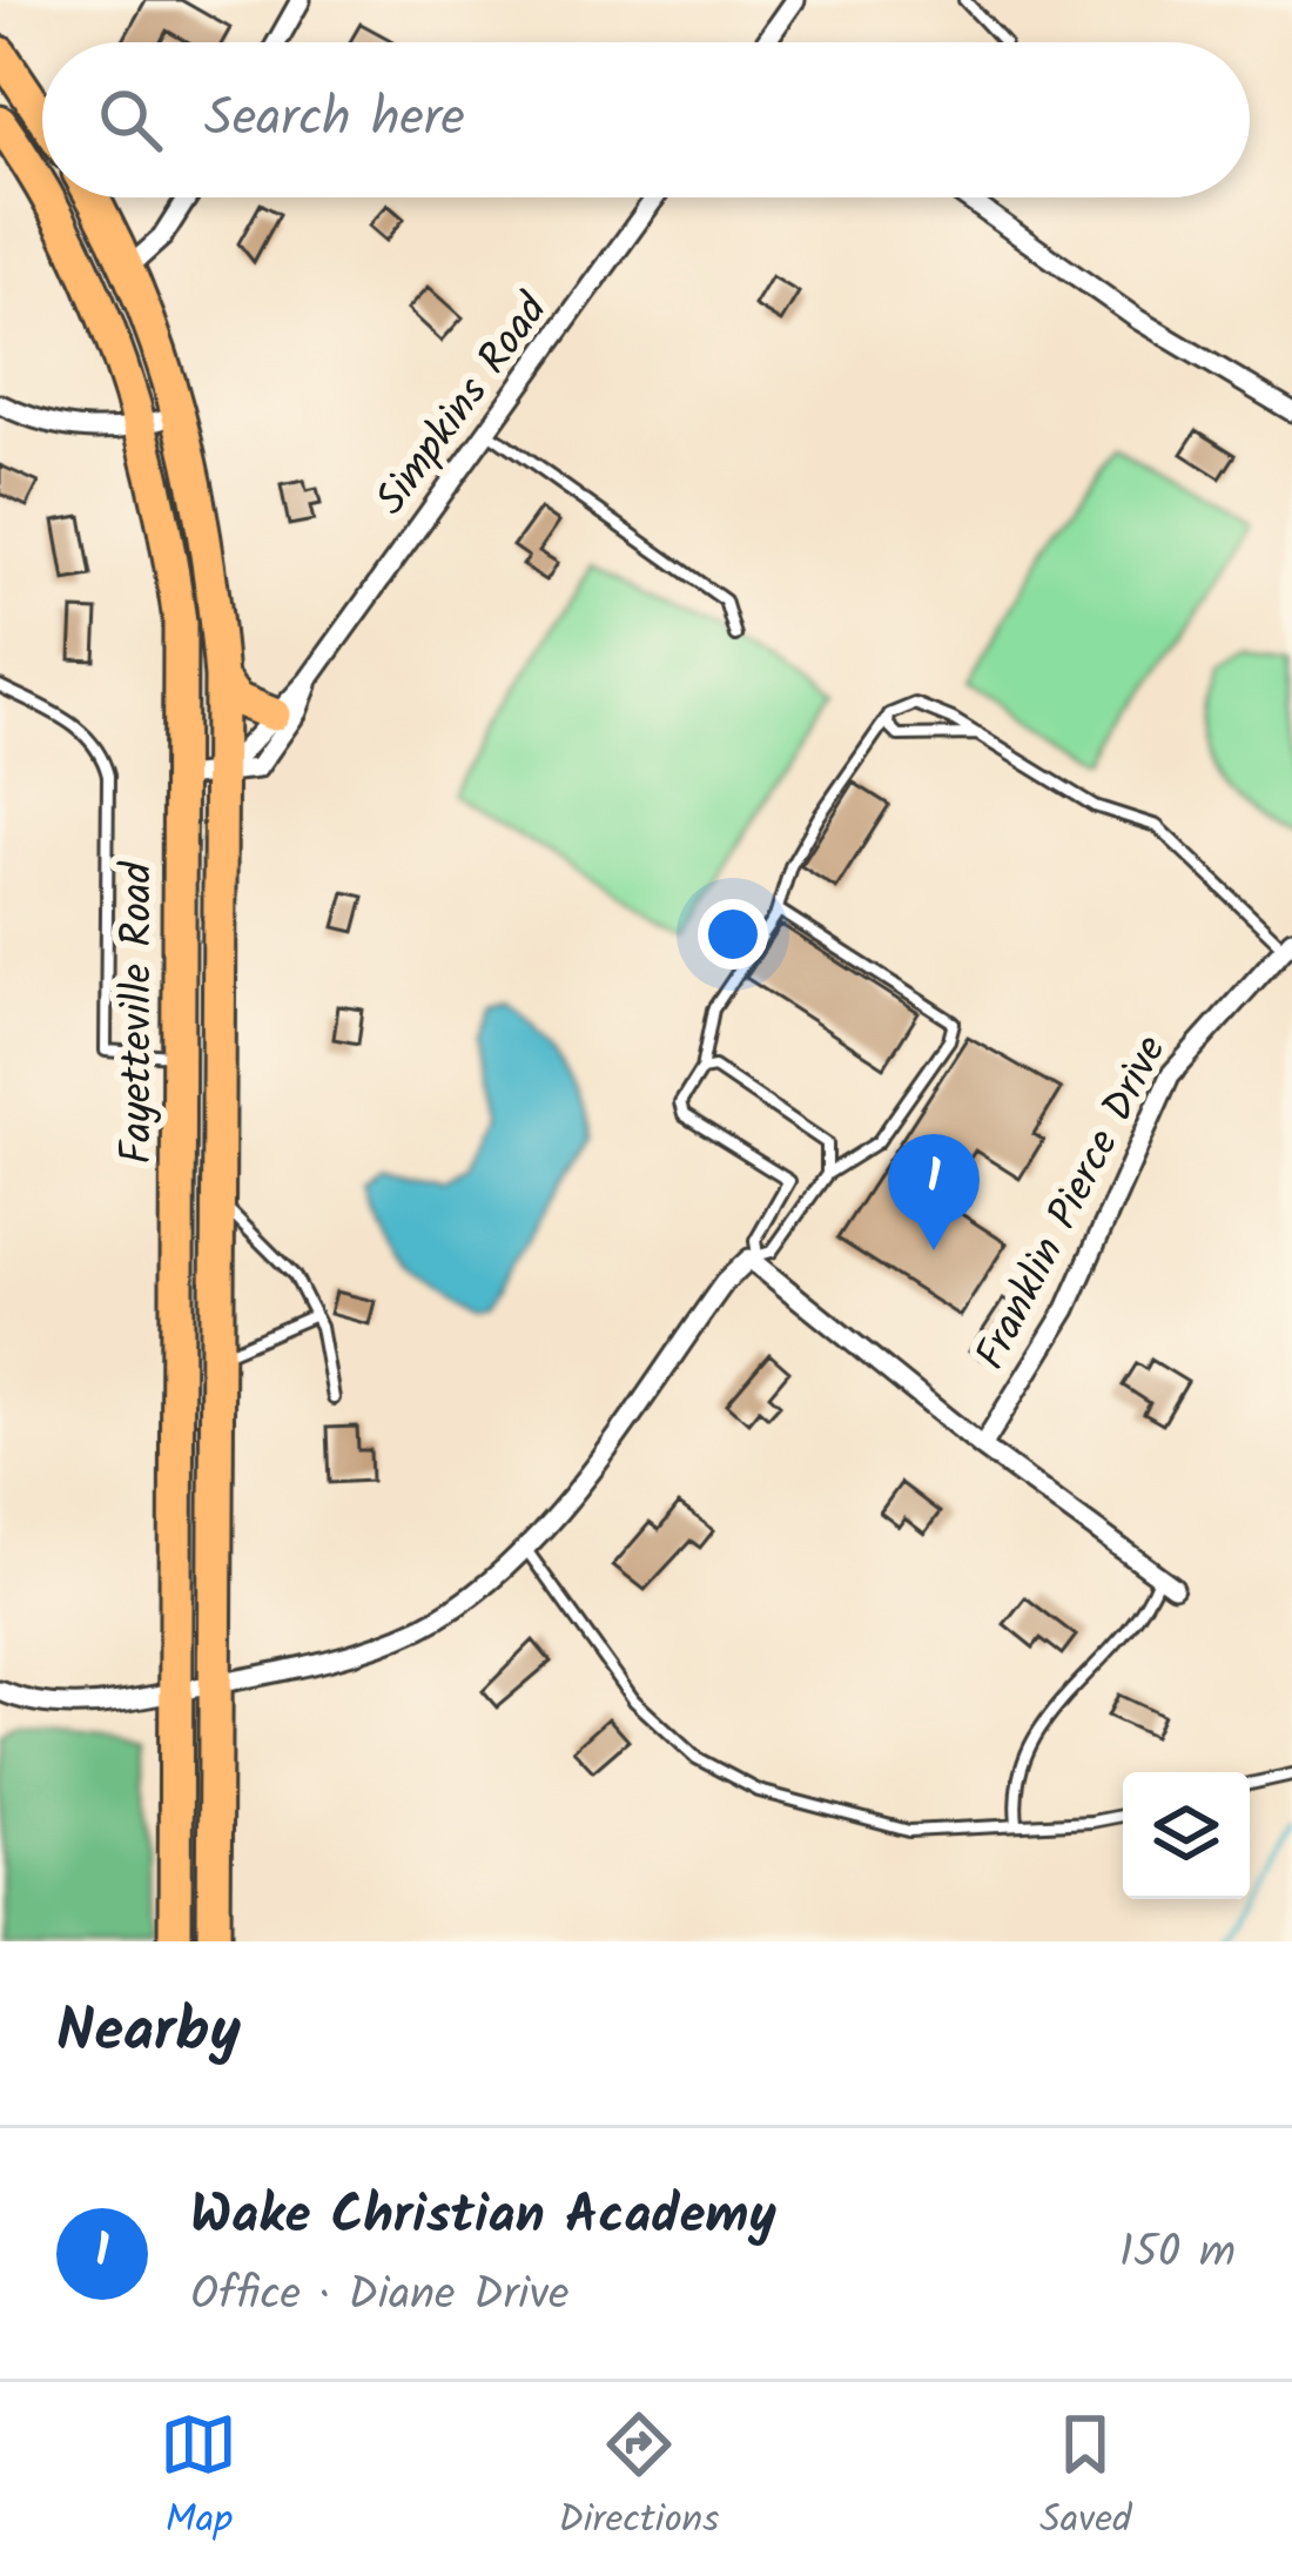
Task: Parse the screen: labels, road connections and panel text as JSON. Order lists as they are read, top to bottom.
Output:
{
  "streets": {
    "highway": ["Fayetteville Road"],
    "street": ["Simpkins Road", "Franklin Pierce Drive"]
  },
  "crossings": [
    ["Simpkins Road", "Fayetteville Road"]
  ],
  "page": {
    "search": "Search here",
    "pins": "1",
    "heading": "Nearby",
    "list": [
      {
        "mark": "1",
        "name": "Wake Christian Academy",
        "note": "Office · Diane Drive",
        "value": "150 m"
      }
    ],
    "nav": ["Map", "Directions", "Saved"]
  }
}
